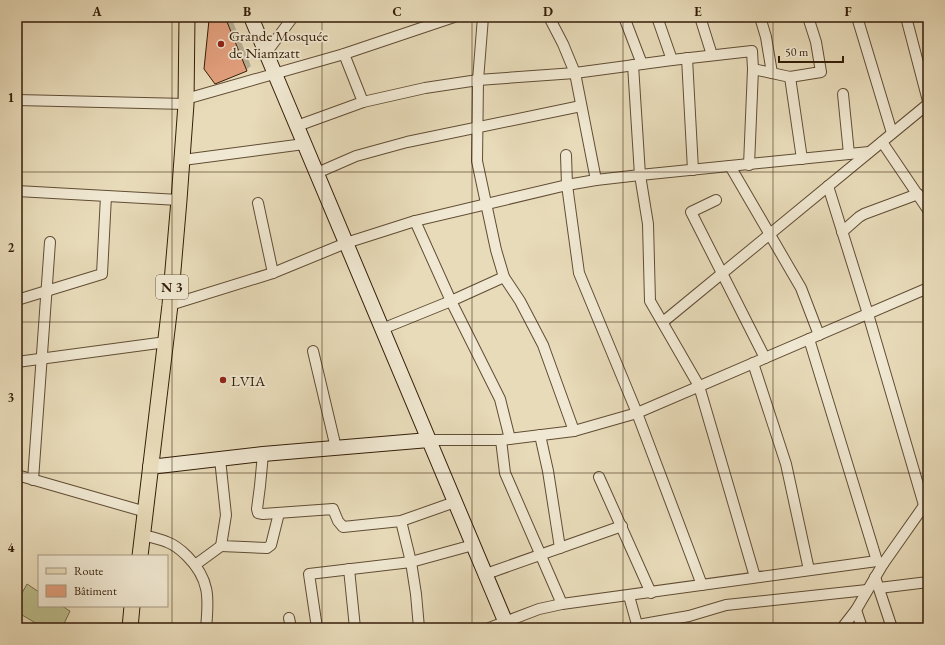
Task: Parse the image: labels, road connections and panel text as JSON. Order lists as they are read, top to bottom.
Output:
{
  "streets": {
    "main road": ["N 3"]
  },
  "places": ["Grande Mosquée de Niamzatt", "LVIA"],
  "legend": ["Route", "Bâtiment"],
  "scale_bar": "50 m",
  "grid": {
    "columns": [
      "A",
      "B",
      "C",
      "D",
      "E",
      "F"
    ],
    "rows": [
      "1",
      "2",
      "3",
      "4"
    ]
  }
}
